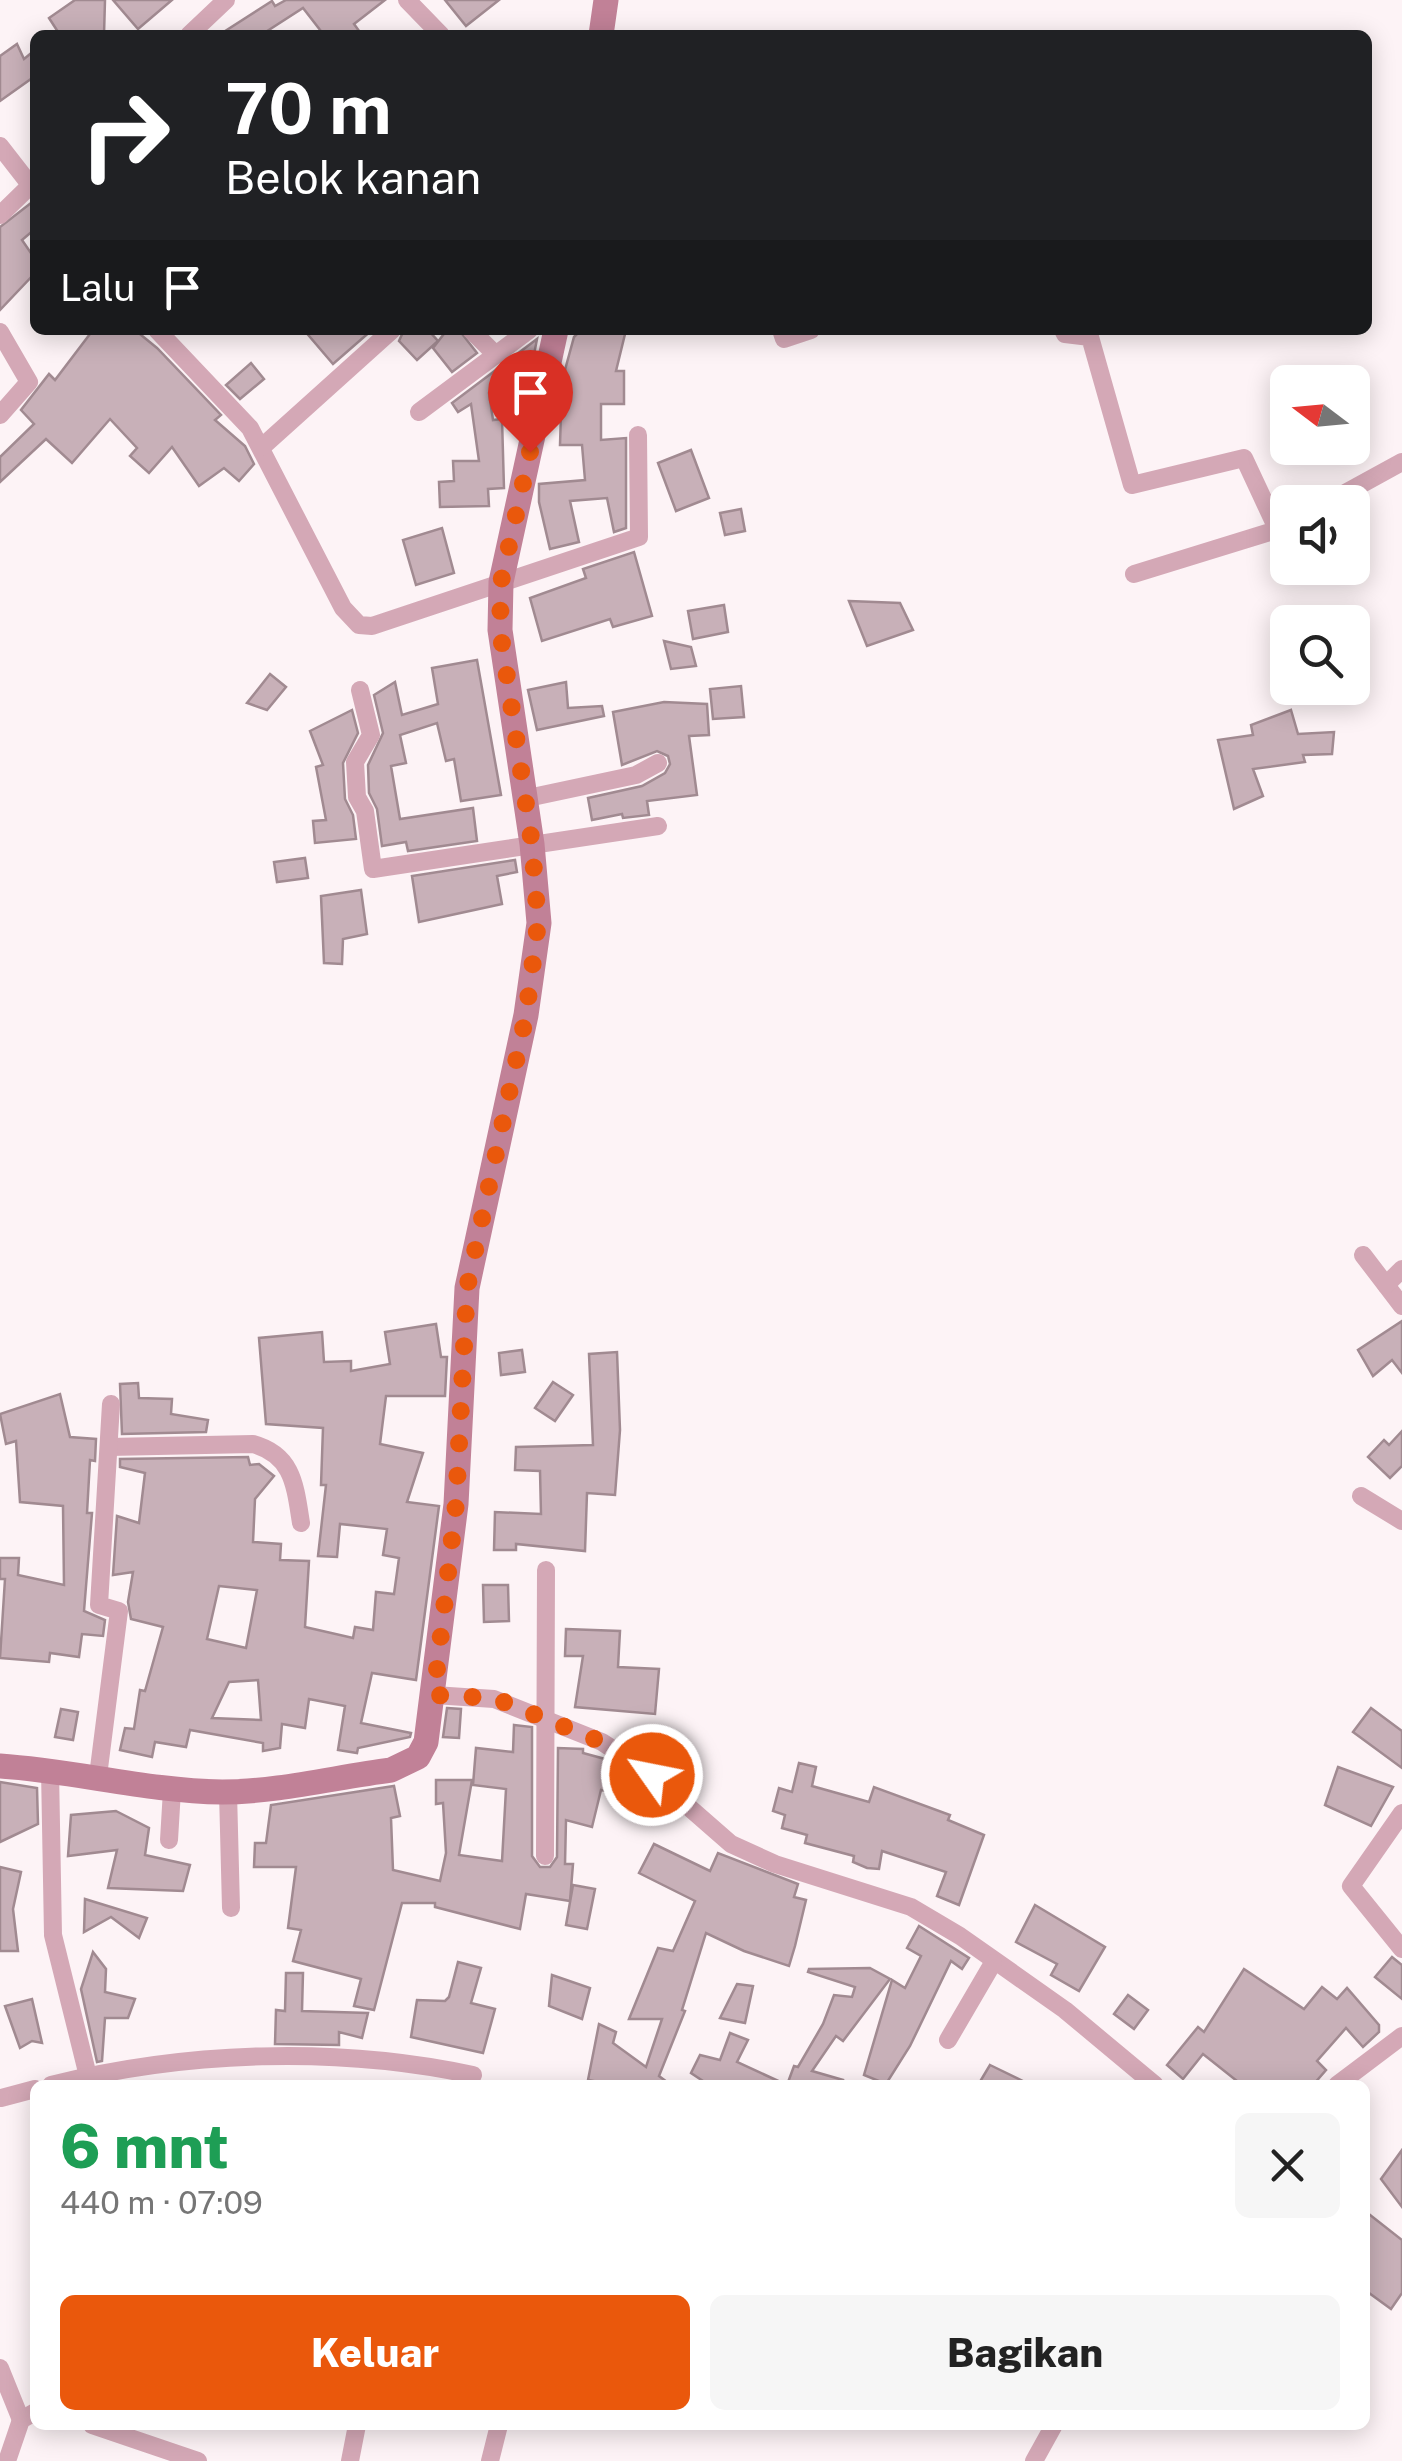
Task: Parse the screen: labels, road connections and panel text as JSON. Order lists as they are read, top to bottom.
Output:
{
  "north": "left",
  "page": {
    "turn": ["70 m", "Belok kanan"],
    "then": "Lalu",
    "heading": ["6 mnt", "440 m · 07:09"],
    "buttons": ["Keluar", "Bagikan"]
  }
}
